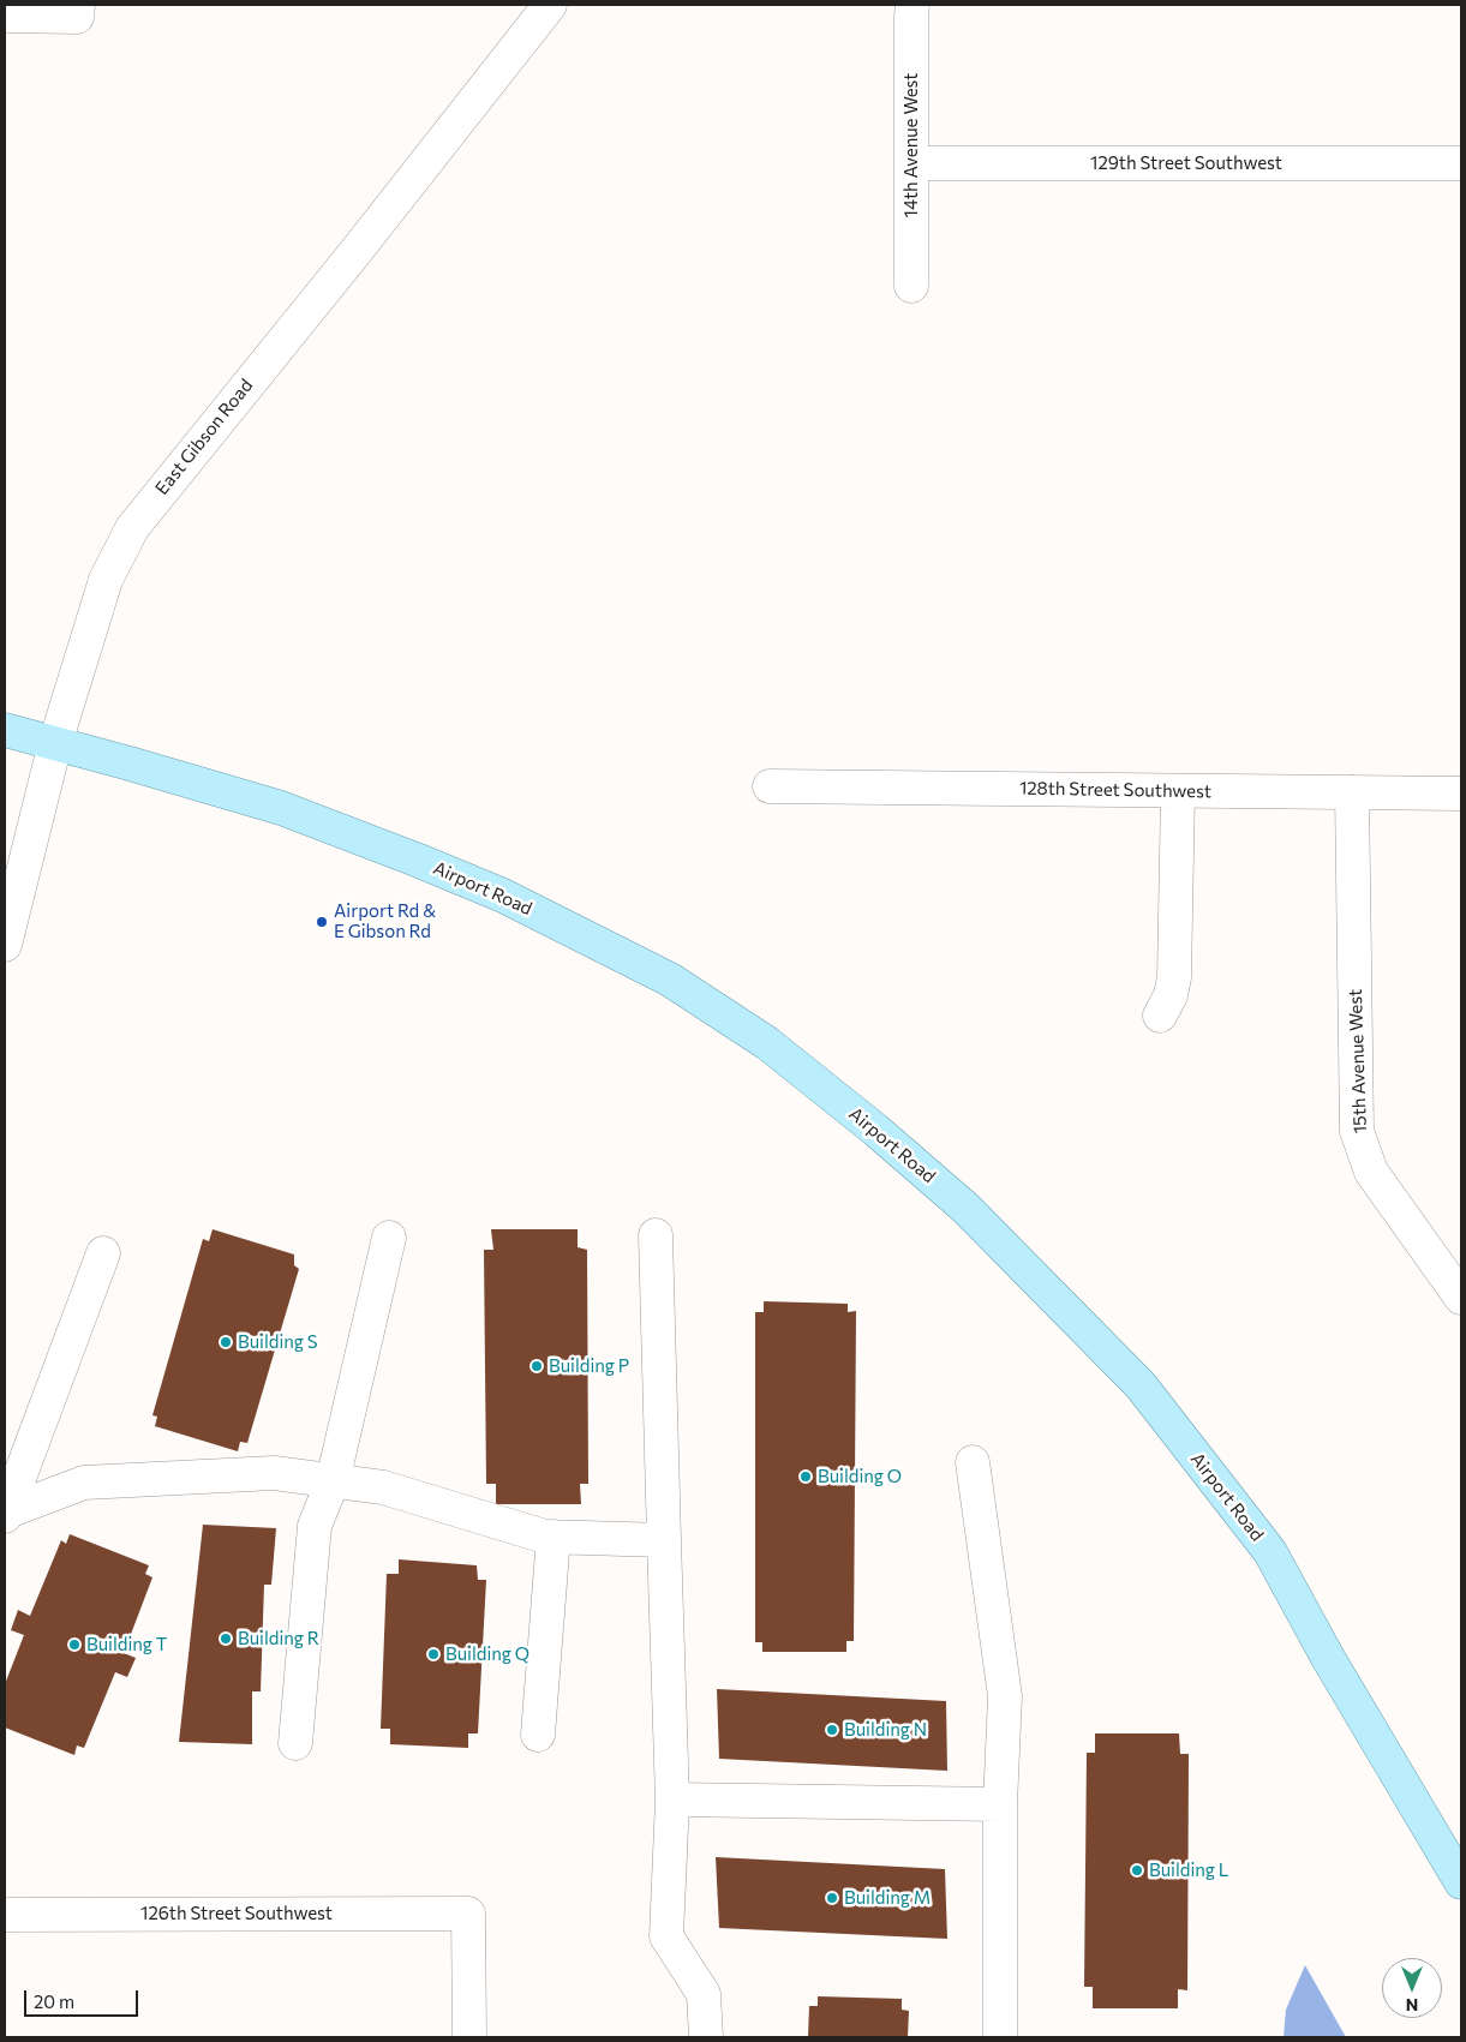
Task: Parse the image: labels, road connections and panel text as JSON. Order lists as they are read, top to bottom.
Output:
{
  "streets": {
    "main road": ["Airport Road"],
    "street": [
      "14th Avenue West",
      "129th Street Southwest",
      "East Gibson Road",
      "128th Street Southwest",
      "15th Avenue West",
      "126th Street Southwest"
    ]
  },
  "crossings": [
    ["14th Avenue West", "129th Street Southwest"],
    ["East Gibson Road", "Airport Road"],
    ["128th Street Southwest", "15th Avenue West"]
  ],
  "places": [
    "Airport Rd & E Gibson Rd",
    "Building S",
    "Building P",
    "Building O",
    "Building R",
    "Building T",
    "Building Q",
    "Building N",
    "Building L",
    "Building M"
  ],
  "scale_bar": "20 m",
  "north": "bottom"
}
